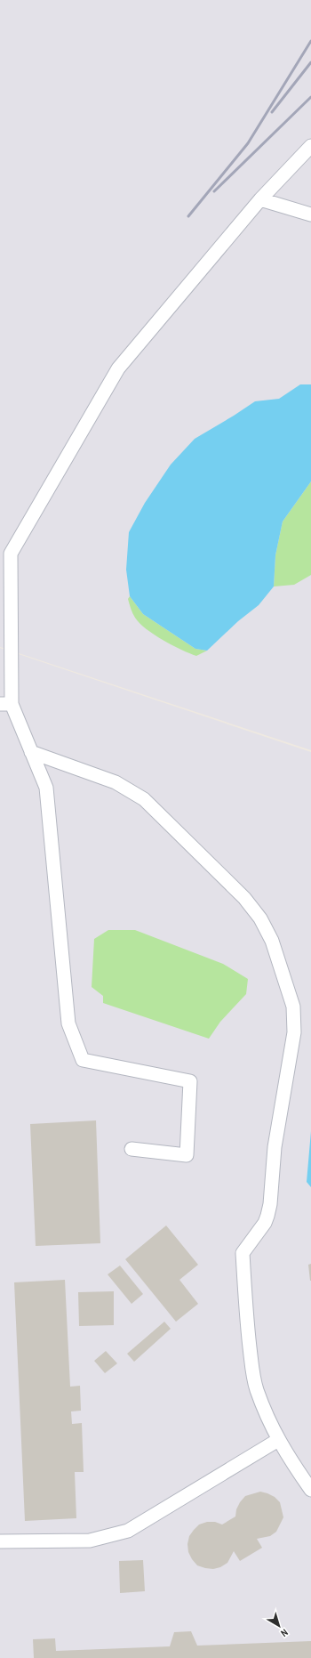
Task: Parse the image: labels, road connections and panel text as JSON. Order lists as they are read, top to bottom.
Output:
{
  "north": "bottom right"
}
